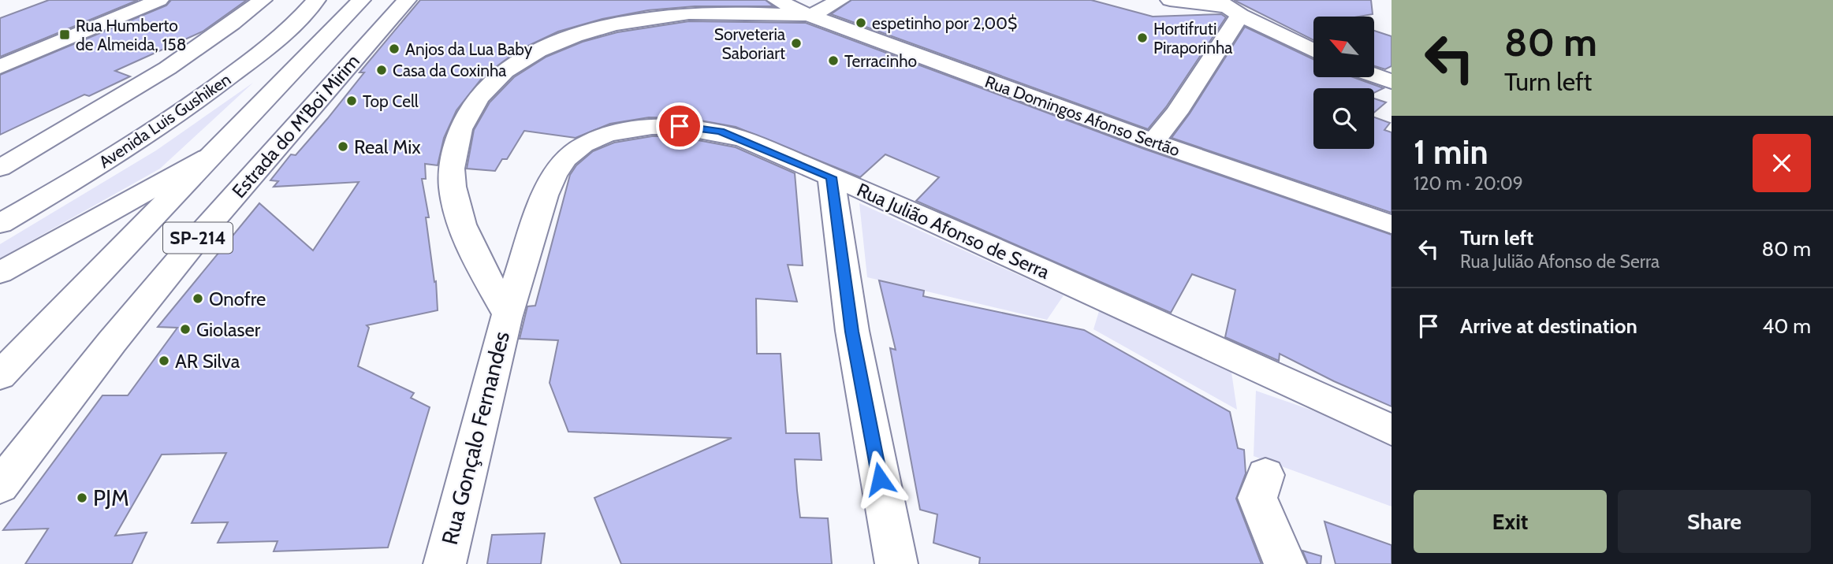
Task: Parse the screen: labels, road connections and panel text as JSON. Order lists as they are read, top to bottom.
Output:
{
  "streets": {
    "street": [
      "Rua Domingos Afonso Sertão",
      "Avenida Luis Gushiken",
      "Estrada do M'Boi Mirim",
      "Rua Julião Afonso de Serra",
      "SP-214",
      "Rua Gonçalo Fernandes"
    ]
  },
  "crossings": [
    ["Rua Julião Afonso de Serra", "Rua Gonçalo Fernandes"]
  ],
  "places": {
    "other": [
      "espetinho por 2,00$",
      "Hortifruti Piraporinha",
      "Sorveteria Saboriart",
      "Anjos da Lua Baby",
      "Terracinho",
      "Casa da Coxinha",
      "Top Cell",
      "Real Mix",
      "Onofre",
      "Giolaser",
      "AR Silva",
      "PJM"
    ],
    "transit": ["Rua Humberto de Almeida, 158"]
  },
  "north": "top left",
  "page": {
    "turn": ["80 m", "Turn left"],
    "heading": ["1 min", "120 m · 20:09"],
    "list": [
      {
        "name": "Turn left",
        "note": "Rua Julião Afonso de Serra",
        "value": "80 m"
      },
      {
        "name": "Arrive at destination",
        "value": "40 m"
      }
    ],
    "buttons": ["Exit", "Share"]
  }
}
